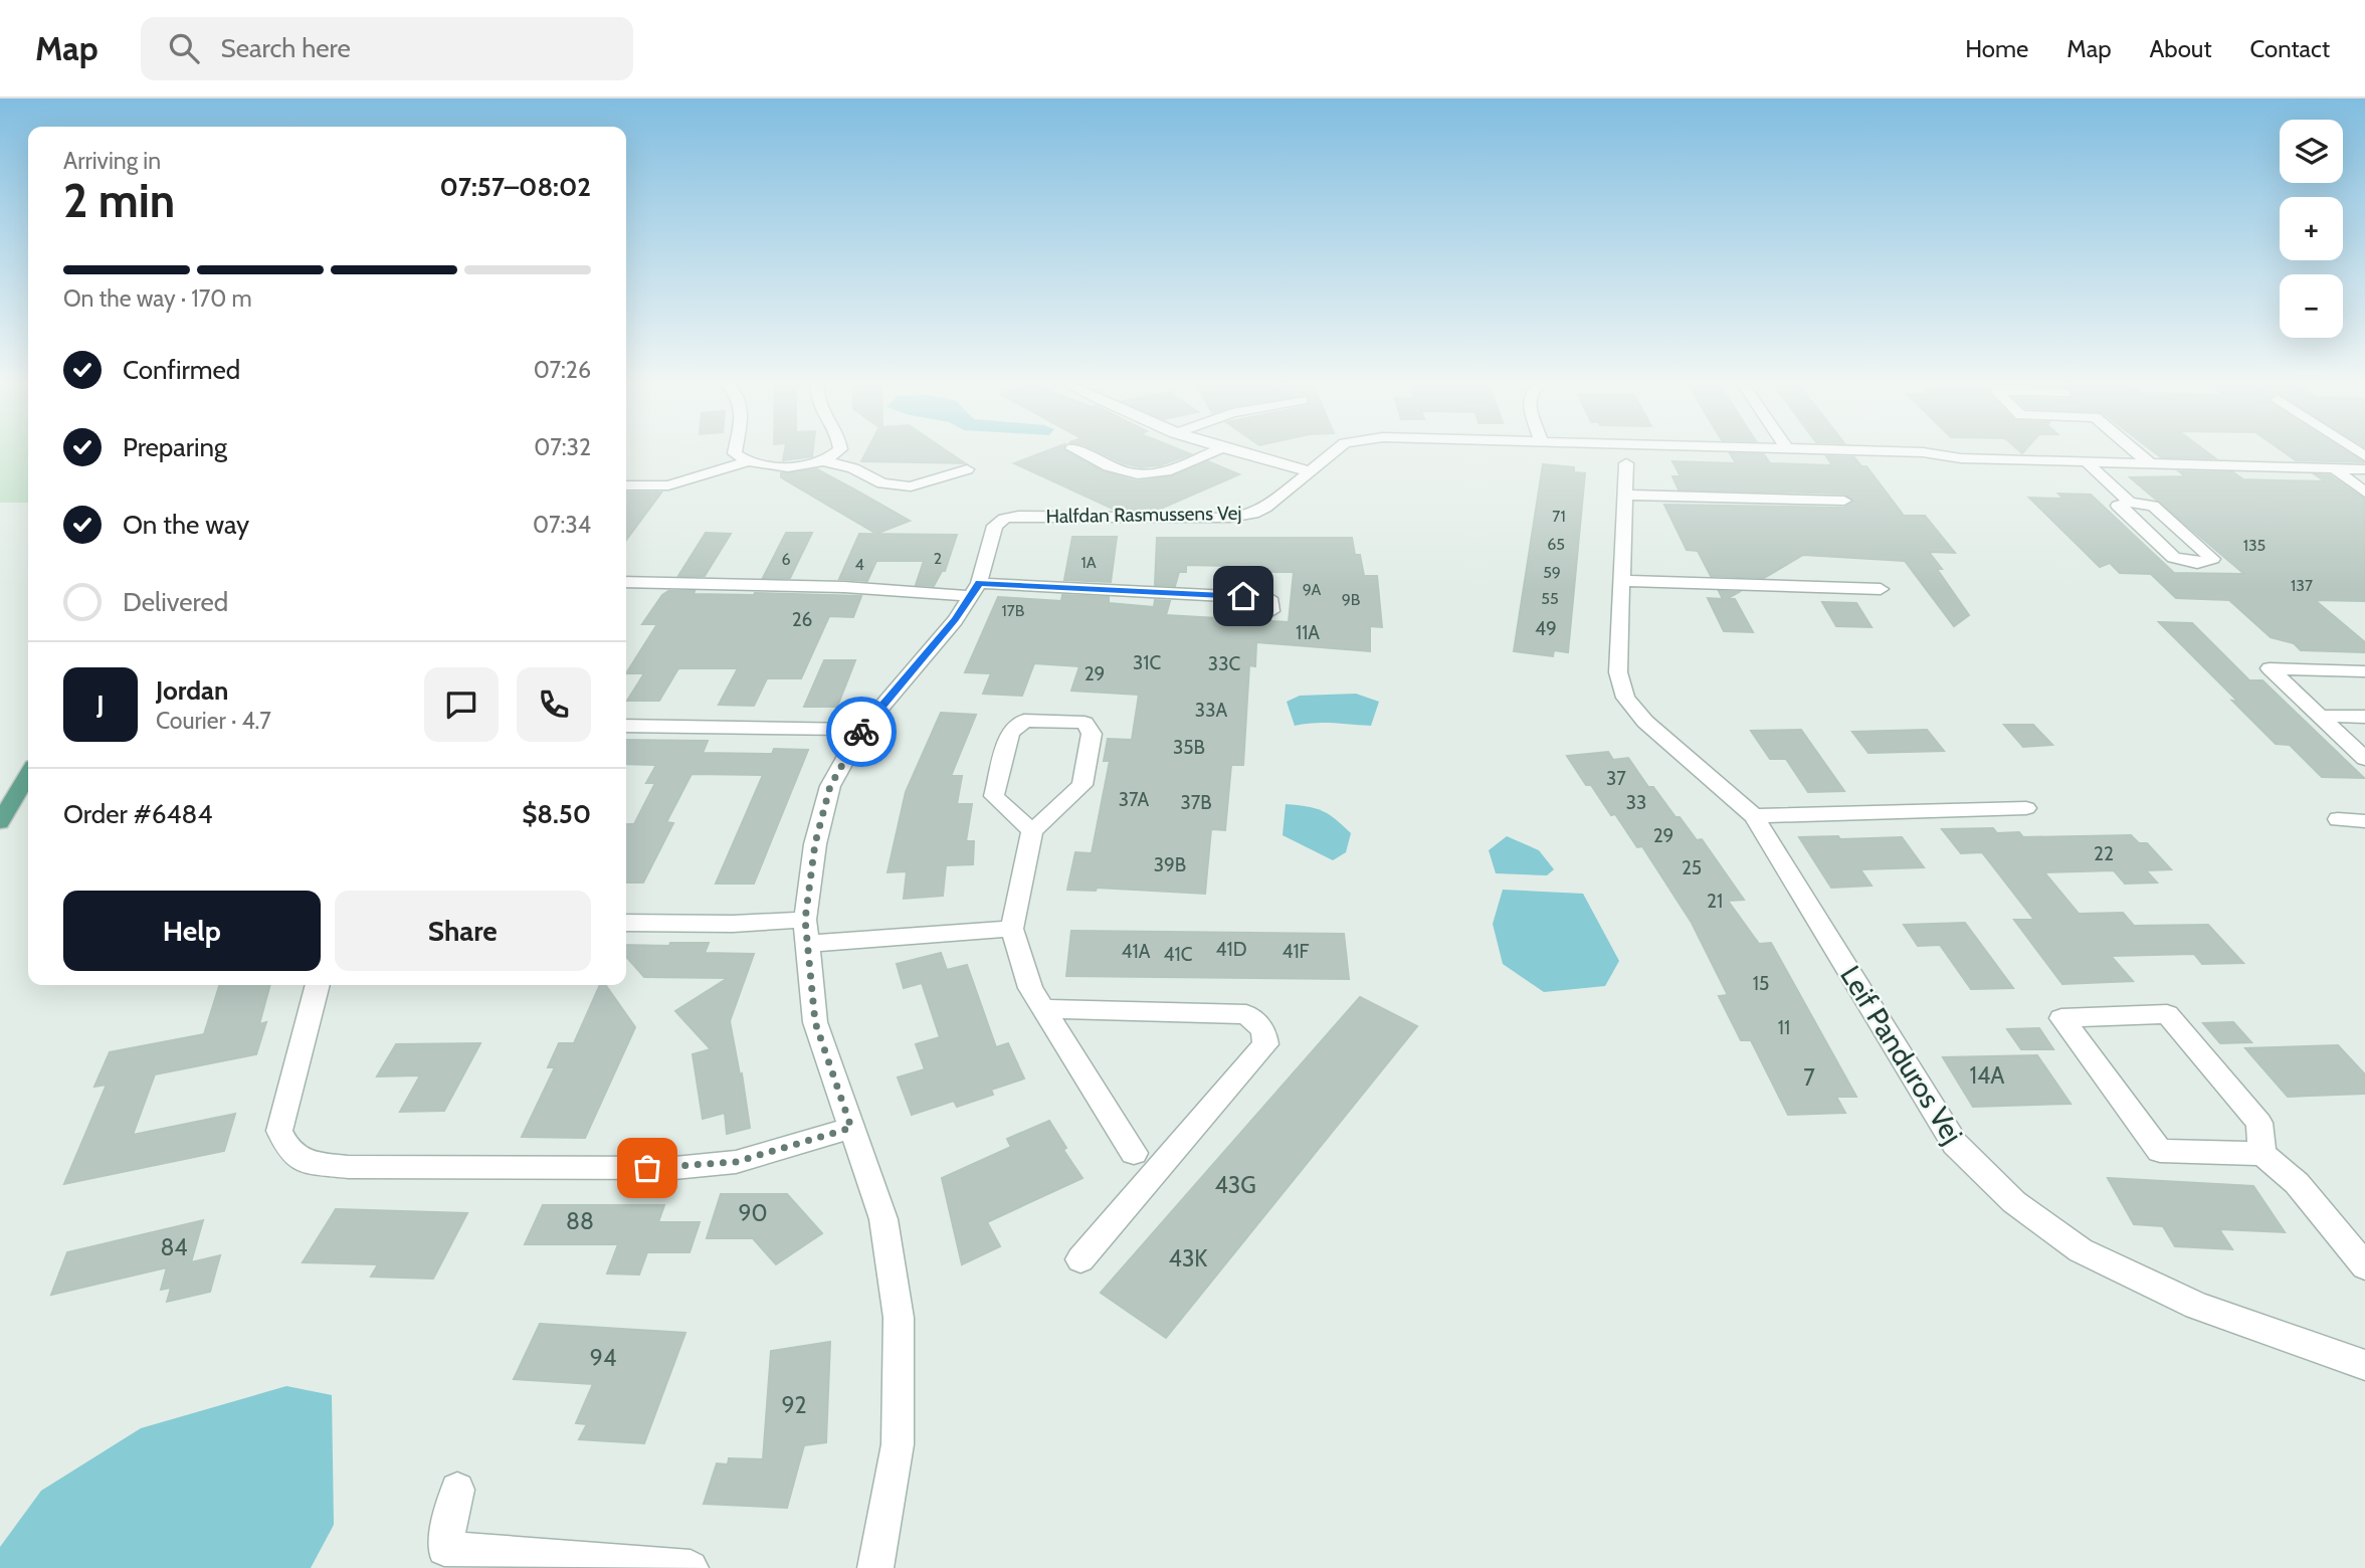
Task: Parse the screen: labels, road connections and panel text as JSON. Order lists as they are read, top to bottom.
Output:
{
  "streets": {
    "street": ["Halfdan Rasmussens Vej", "Leif Panduros Vej"]
  },
  "house_numbers": [
    "71",
    "65",
    "135",
    "2",
    "6",
    "1A",
    "4",
    "59",
    "137",
    "9A",
    "55",
    "9B",
    "17B",
    "26",
    "49",
    "11A",
    "31C",
    "33C",
    "29",
    "33A",
    "35B",
    "37",
    "37A",
    "37B",
    "33",
    "29",
    "22",
    "39B",
    "25",
    "21",
    "41D",
    "41A",
    "41F",
    "41C",
    "15",
    "11",
    "14A",
    "7",
    "43G",
    "90",
    "88",
    "84",
    "43K",
    "94",
    "92"
  ],
  "page": {
    "header": "Map",
    "search": "Search here",
    "nav": [
      "Home",
      "Map",
      "About",
      "Contact"
    ],
    "map_buttons": ["+", "−"],
    "heading": ["2 min", "Arriving in", "07:57–08:02"],
    "panel": [
      "Jordan",
      "Courier · 4.7",
      "Order #6484",
      "$8.50"
    ],
    "bar": "On the way · 170 m",
    "list": [
      ["Confirmed", "07:26"],
      ["Preparing", "07:32"],
      ["On the way", "07:34"],
      "Delivered"
    ],
    "round": "J",
    "buttons": ["Help", "Share"]
  }
}
